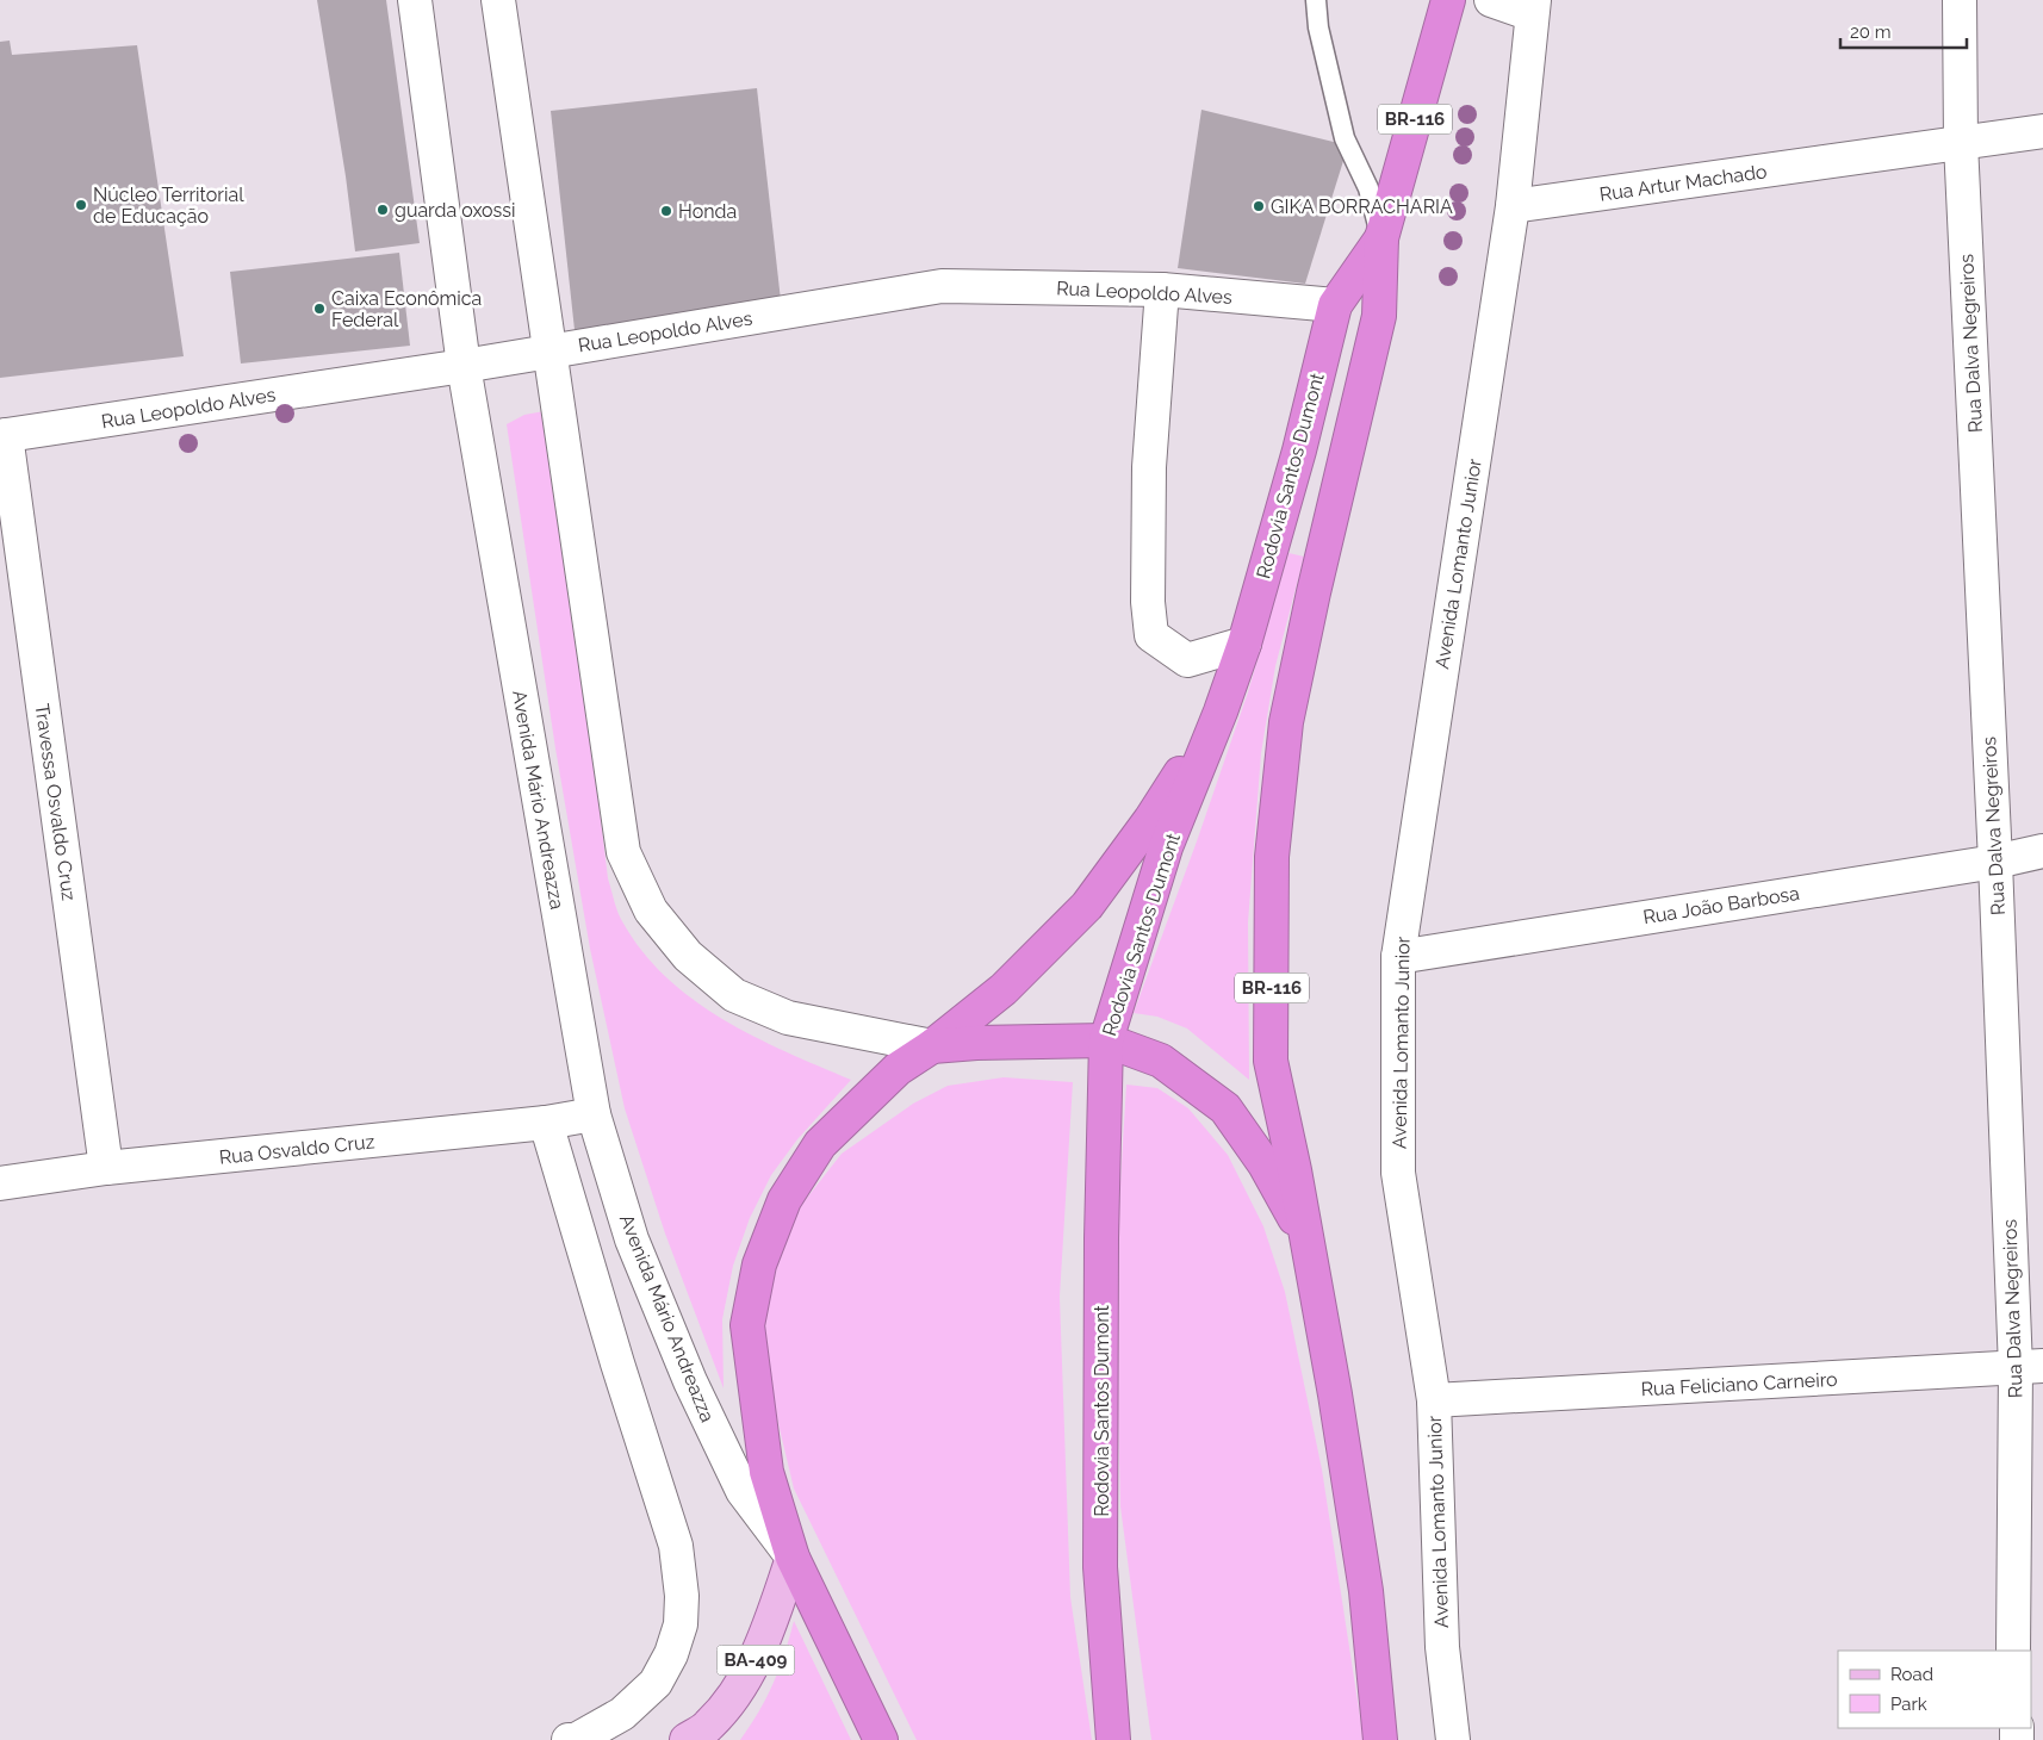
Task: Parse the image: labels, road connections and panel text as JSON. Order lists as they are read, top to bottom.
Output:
{
  "streets": {
    "highway": ["BR-116", "Rodovia Santos Dumont"],
    "main road": ["BA-409"],
    "street": [
      "Rua Artur Machado",
      "Rua Leopoldo Alves",
      "Rua Dalva Negreiros",
      "Avenida Lomanto Junior",
      "Avenida Mário Andreazza",
      "Travessa Osvaldo Cruz",
      "Rua João Barbosa",
      "Rua Osvaldo Cruz",
      "Rua Feliciano Carneiro"
    ]
  },
  "crossings": [
    ["Rua Artur Machado", "Rua Dalva Negreiros"],
    ["Rua Artur Machado", "Avenida Lomanto Junior"],
    ["Rua Leopoldo Alves", "Rodovia Santos Dumont"],
    ["Rua Leopoldo Alves", "Avenida Mário Andreazza"],
    ["Rua Leopoldo Alves", "Travessa Osvaldo Cruz"],
    ["Rua Dalva Negreiros", "Rua João Barbosa"],
    ["Rua Dalva Negreiros", "Rua Feliciano Carneiro"],
    ["Avenida Lomanto Junior", "Rua João Barbosa"],
    ["Avenida Lomanto Junior", "Rua Feliciano Carneiro"],
    ["Avenida Mário Andreazza", "Rua Osvaldo Cruz"],
    ["Avenida Mário Andreazza", "BA-409"],
    ["Travessa Osvaldo Cruz", "Rua Osvaldo Cruz"]
  ],
  "places": [
    "Núcleo Territorial de Educação",
    "GIKA BORRACHARIA",
    "guarda oxossi",
    "Honda",
    "Caixa Econômica Federal"
  ],
  "legend": ["Road", "Park"],
  "scale_bar": "20 m"
}
